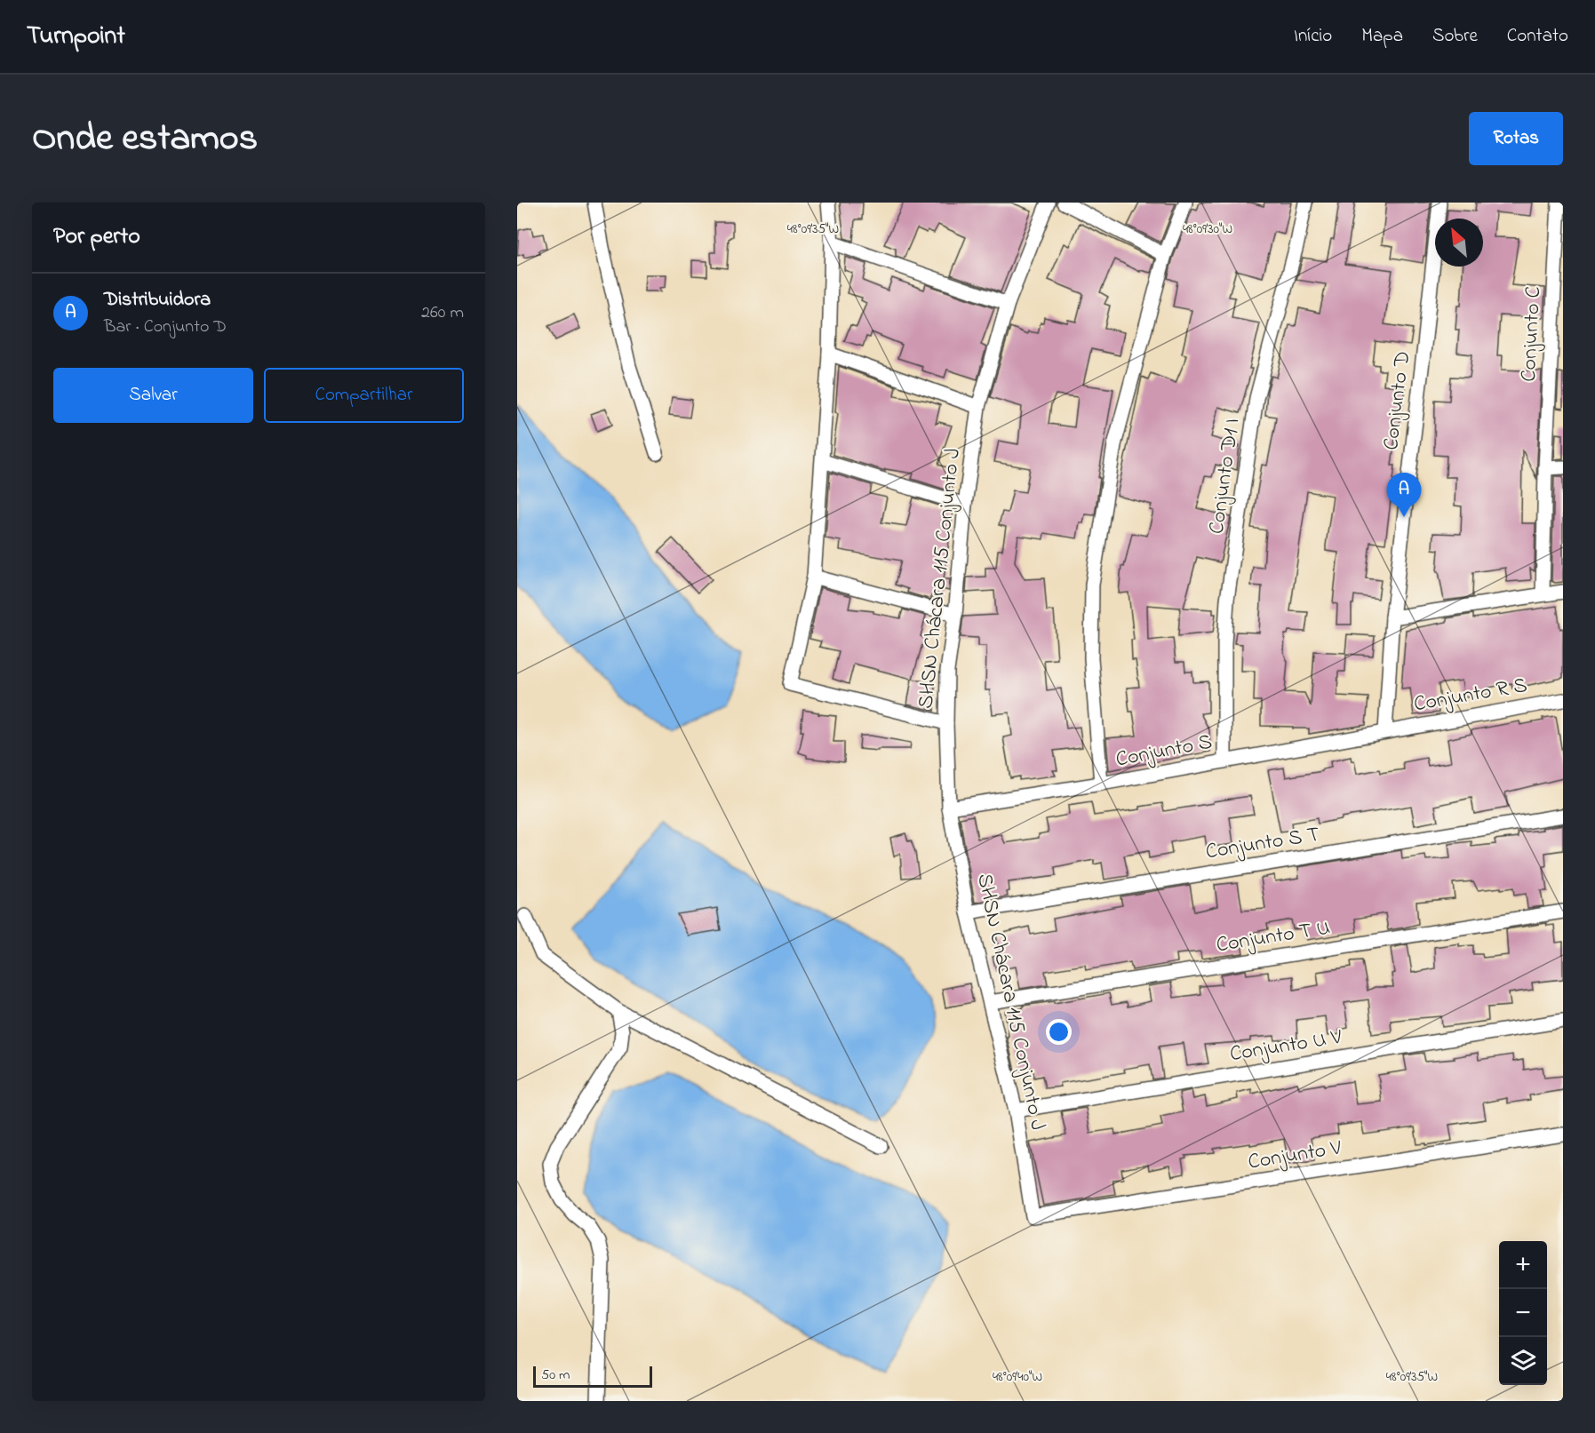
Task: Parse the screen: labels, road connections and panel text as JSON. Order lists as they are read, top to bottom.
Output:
{
  "streets": {
    "street": [
      "Conjunto C",
      "Conjunto D",
      "Conjunto D1 I",
      "SHSN Chácara 115 Conjunto J",
      "Conjunto R S",
      "Conjunto S",
      "Conjunto S T",
      "Conjunto T U",
      "Conjunto U V",
      "Conjunto V"
    ]
  },
  "crossings": [
    ["Conjunto D", "Conjunto R S"],
    ["Conjunto D", "Conjunto S"],
    ["Conjunto D1 I", "Conjunto S"],
    ["SHSN Chácara 115 Conjunto J", "Conjunto S"],
    ["SHSN Chácara 115 Conjunto J", "Conjunto S T"],
    ["SHSN Chácara 115 Conjunto J", "Conjunto T U"],
    ["SHSN Chácara 115 Conjunto J", "Conjunto U V"],
    ["SHSN Chácara 115 Conjunto J", "Conjunto V"],
    ["Conjunto R S", "Conjunto S"]
  ],
  "scale_bar": "50 m",
  "north": "top left",
  "page": {
    "header": "Turnpoint",
    "nav": [
      "Início",
      "Mapa",
      "Sobre",
      "Contato"
    ],
    "title": "Onde estamos",
    "buttons": [
      "Rotas",
      ["Salvar", "Compartilhar"]
    ],
    "heading": "Por perto",
    "list": [
      {
        "mark": "A",
        "name": "Distribuidora",
        "note": "Bar · Conjunto D",
        "value": "260 m"
      }
    ],
    "pins": "A",
    "map_buttons": ["+", "−"],
    "scale": "50 m"
  },
  "coordinates": ["48°09'35\"W", "48°09'30\"W", "48°09'40\"W"]
}
